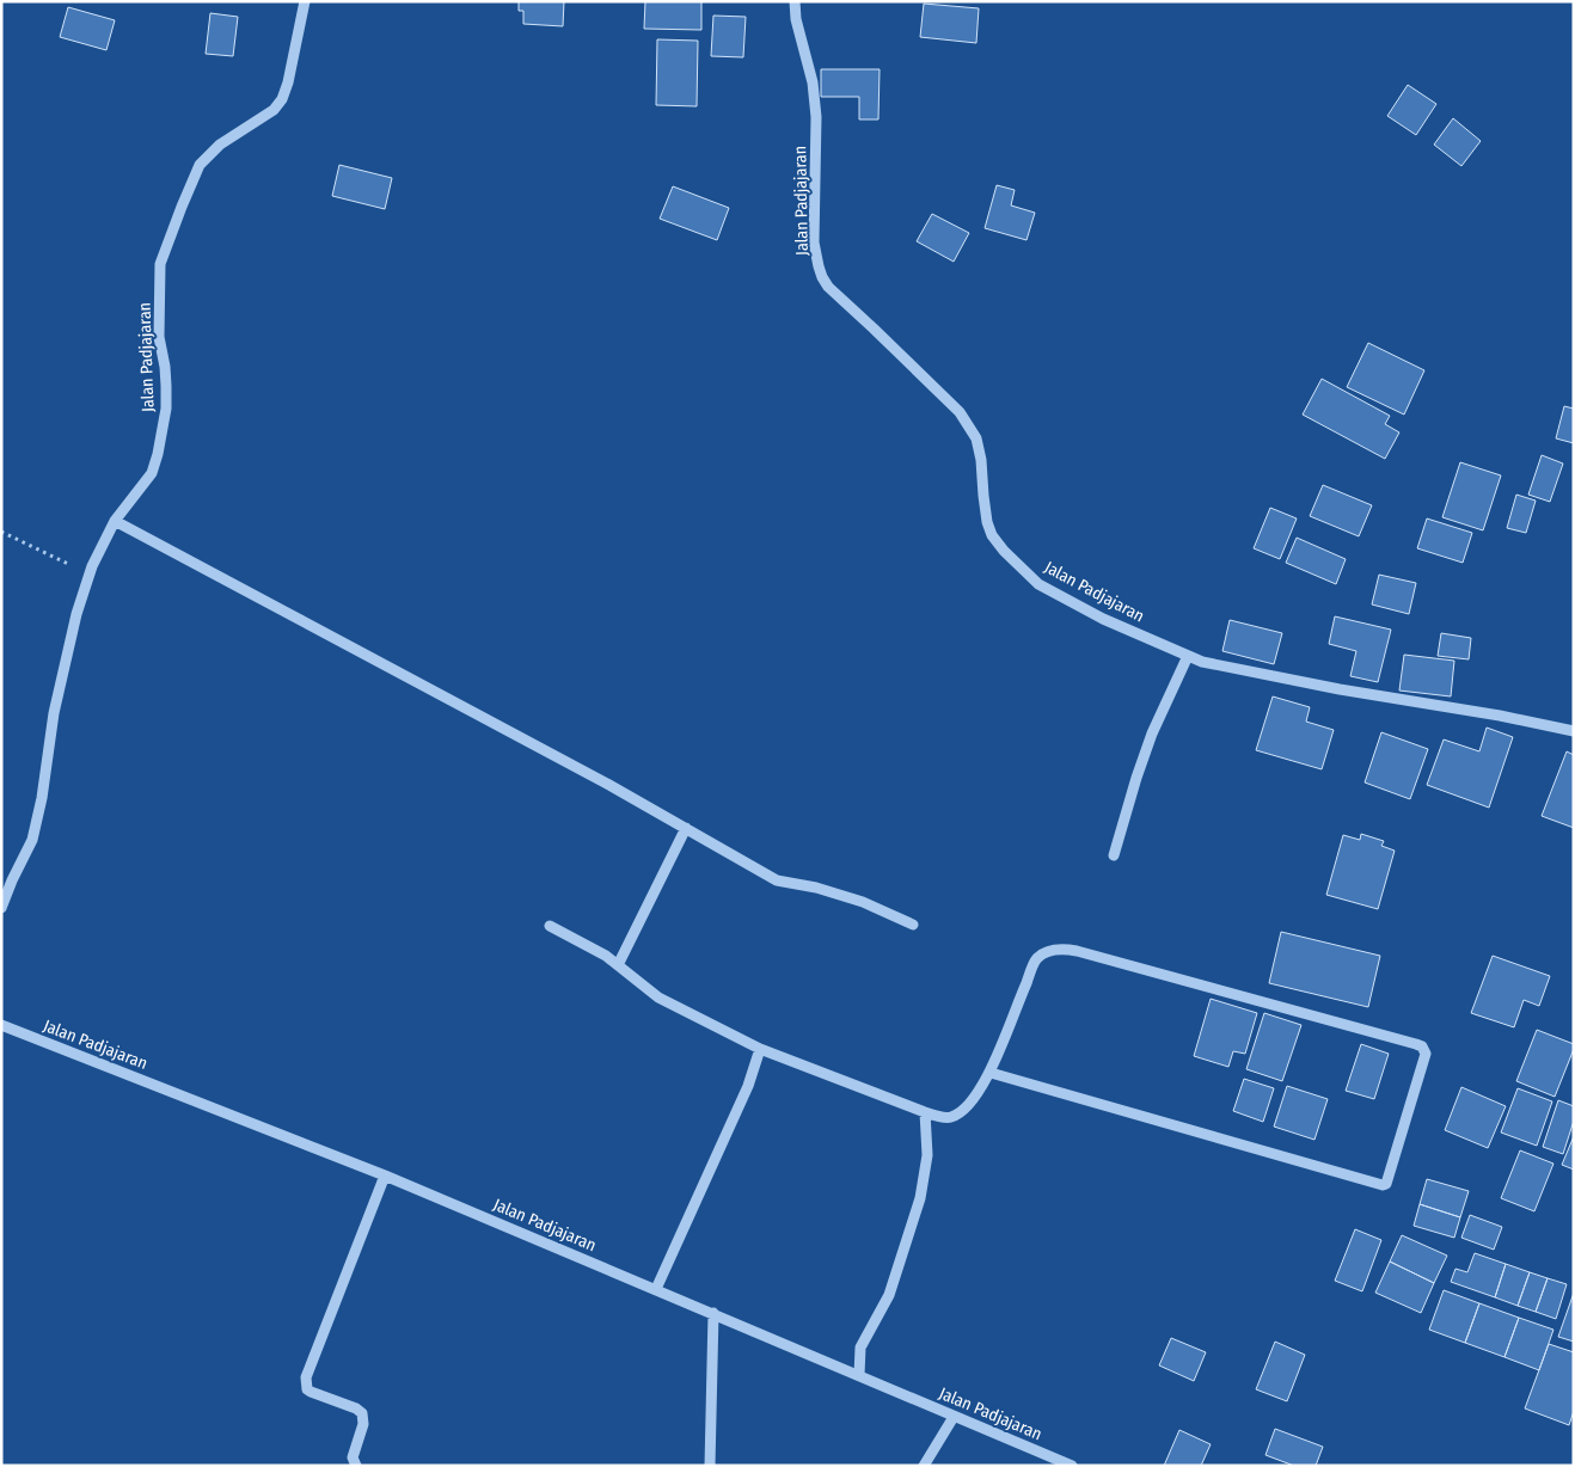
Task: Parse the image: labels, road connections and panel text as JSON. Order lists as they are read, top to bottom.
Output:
{
  "streets": {
    "street": ["Jalan Padjajaran"]
  }
}
